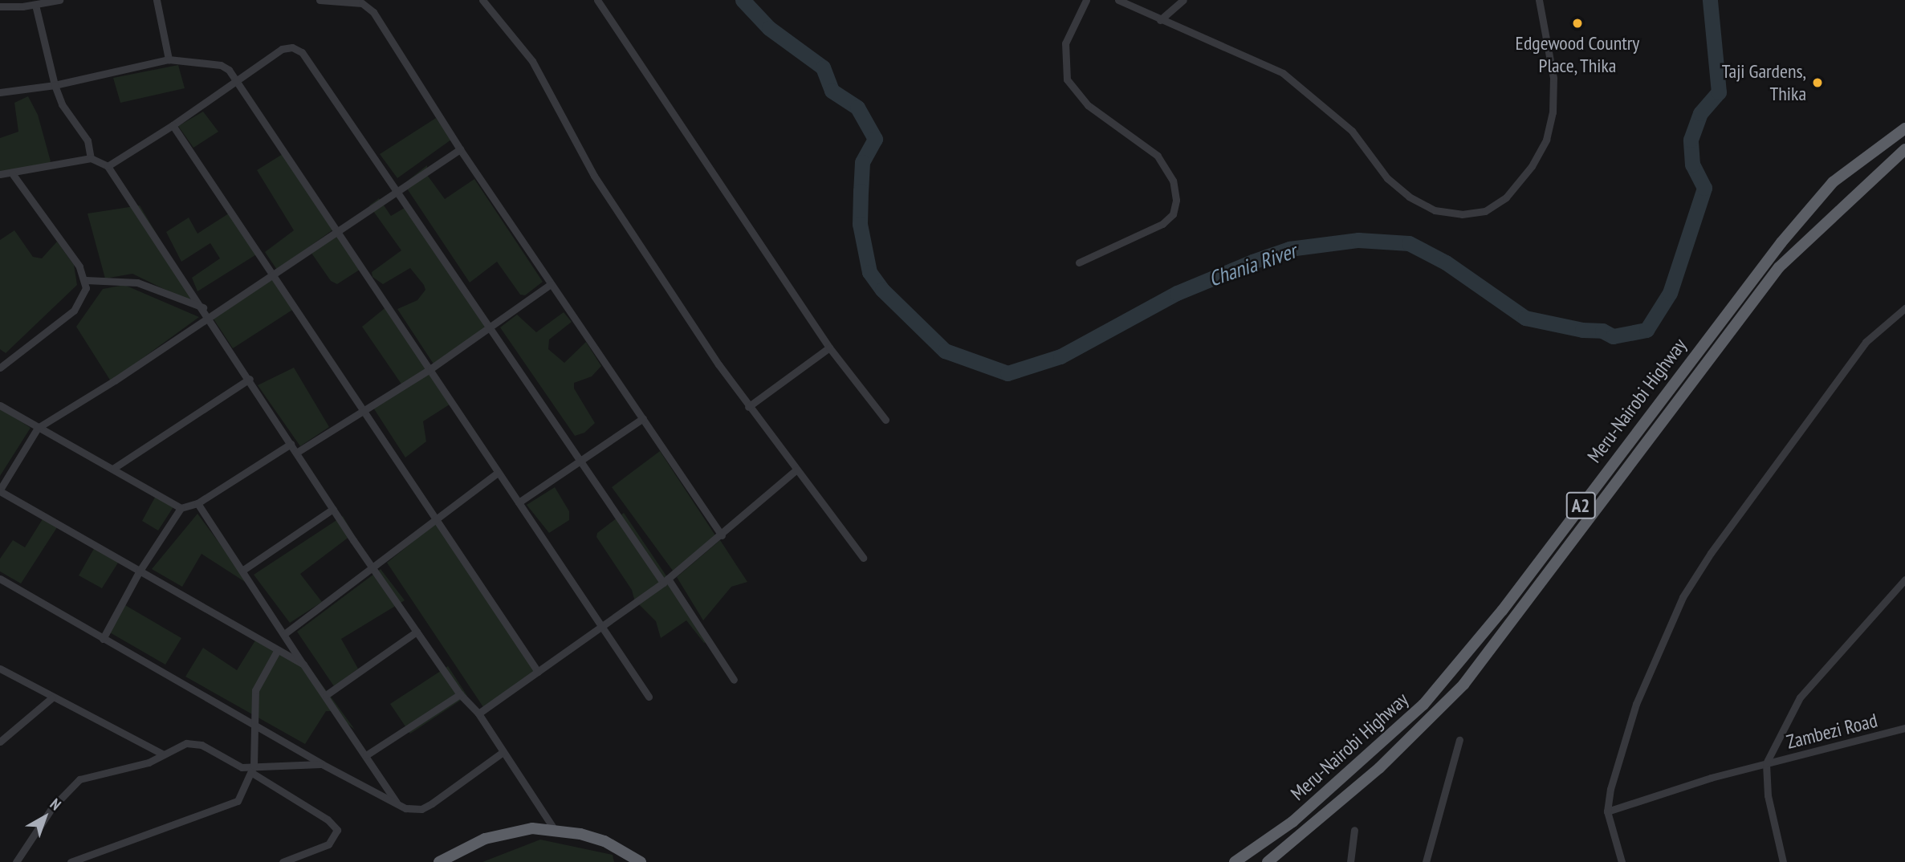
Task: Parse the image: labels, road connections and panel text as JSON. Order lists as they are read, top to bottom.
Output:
{
  "streets": {
    "highway": ["Meru-Nairobi Highway", "A2"],
    "street": ["Zambezi Road"]
  },
  "water": ["Chania River"],
  "places": ["Edgewood Country Place, Thika", "Taji Gardens, Thika"],
  "north": "top right"
}
